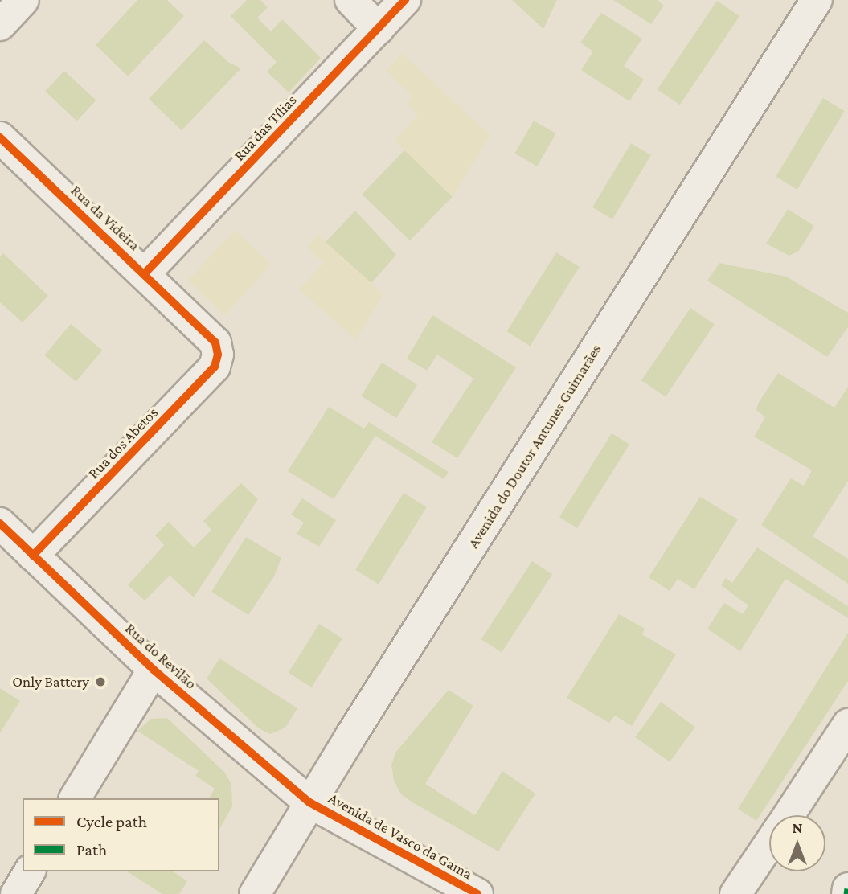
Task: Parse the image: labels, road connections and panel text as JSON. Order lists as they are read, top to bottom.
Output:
{
  "streets": {
    "street": [
      "Rua das Tílias",
      "Rua da Videira",
      "Rua dos Abetos",
      "Avenida do Doutor Antunes Guimarães",
      "Rua do Revilão",
      "Avenida de Vasco da Gama"
    ]
  },
  "crossings": [
    ["Rua das Tílias", "Rua da Videira"],
    ["Rua da Videira", "Rua dos Abetos"],
    ["Rua dos Abetos", "Rua do Revilão"],
    ["Avenida do Doutor Antunes Guimarães", "Rua do Revilão"],
    ["Avenida do Doutor Antunes Guimarães", "Avenida de Vasco da Gama"],
    ["Rua do Revilão", "Avenida de Vasco da Gama"]
  ],
  "places": ["Only Battery"],
  "legend": ["Cycle path", "Path"],
  "north": "top"
}
